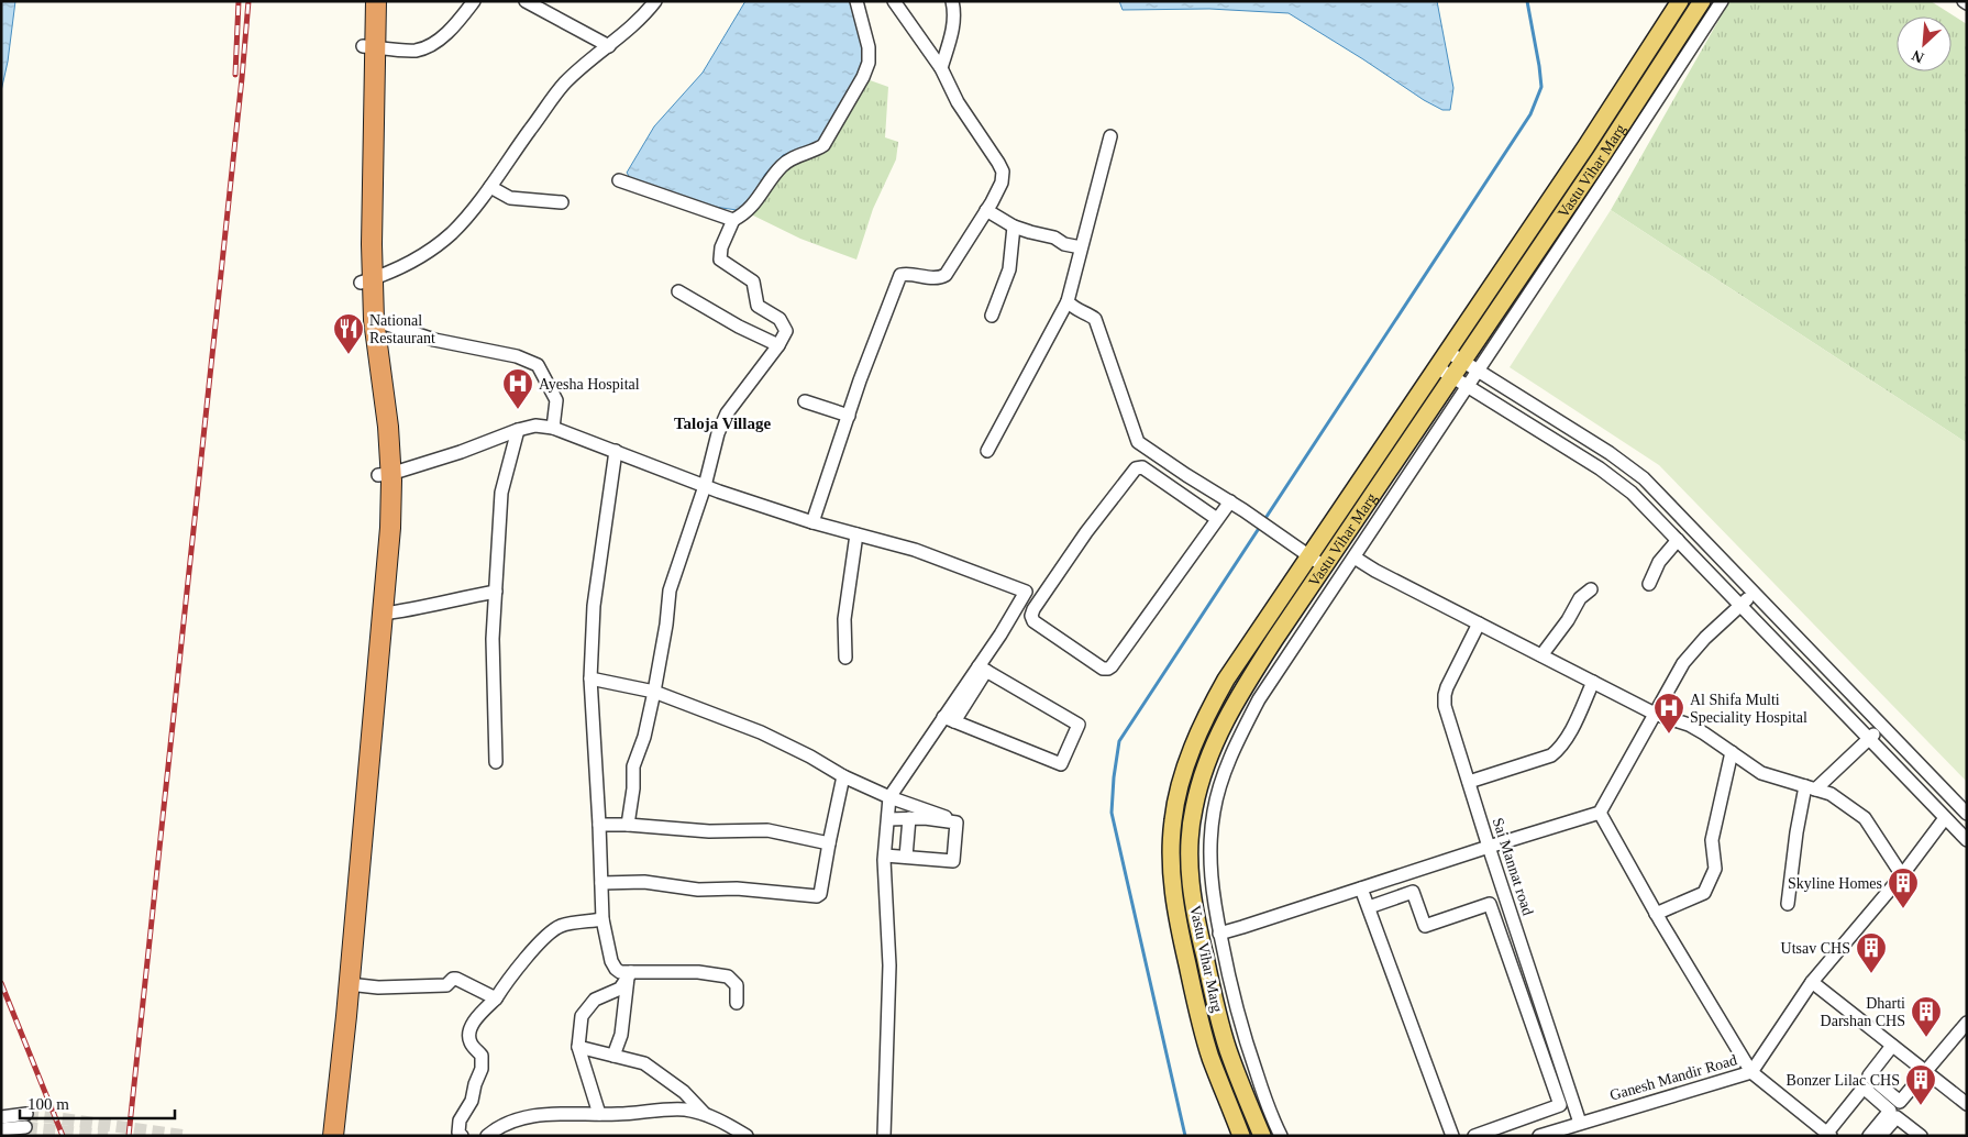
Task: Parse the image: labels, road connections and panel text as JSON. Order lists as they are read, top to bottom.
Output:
{
  "streets": {
    "main road": ["Vastu Vihar Marg"],
    "street": ["Sai Mannat road", "Ganesh Mandir Road"]
  },
  "crossings": [
    ["Sai Mannat road", "Ganesh Mandir Road"]
  ],
  "districts": ["Taloja Village"],
  "places": {
    "restaurant": ["National Restaurant"],
    "hospital": ["Ayesha Hospital", "Al Shifa Multi Speciality Hospital"],
    "building": [
      "Skyline Homes",
      "Utsav CHS",
      "Dharti Darshan CHS",
      "Bonzer Lilac CHS"
    ]
  },
  "scale_bar": "100 m",
  "north": "bottom left"
}
